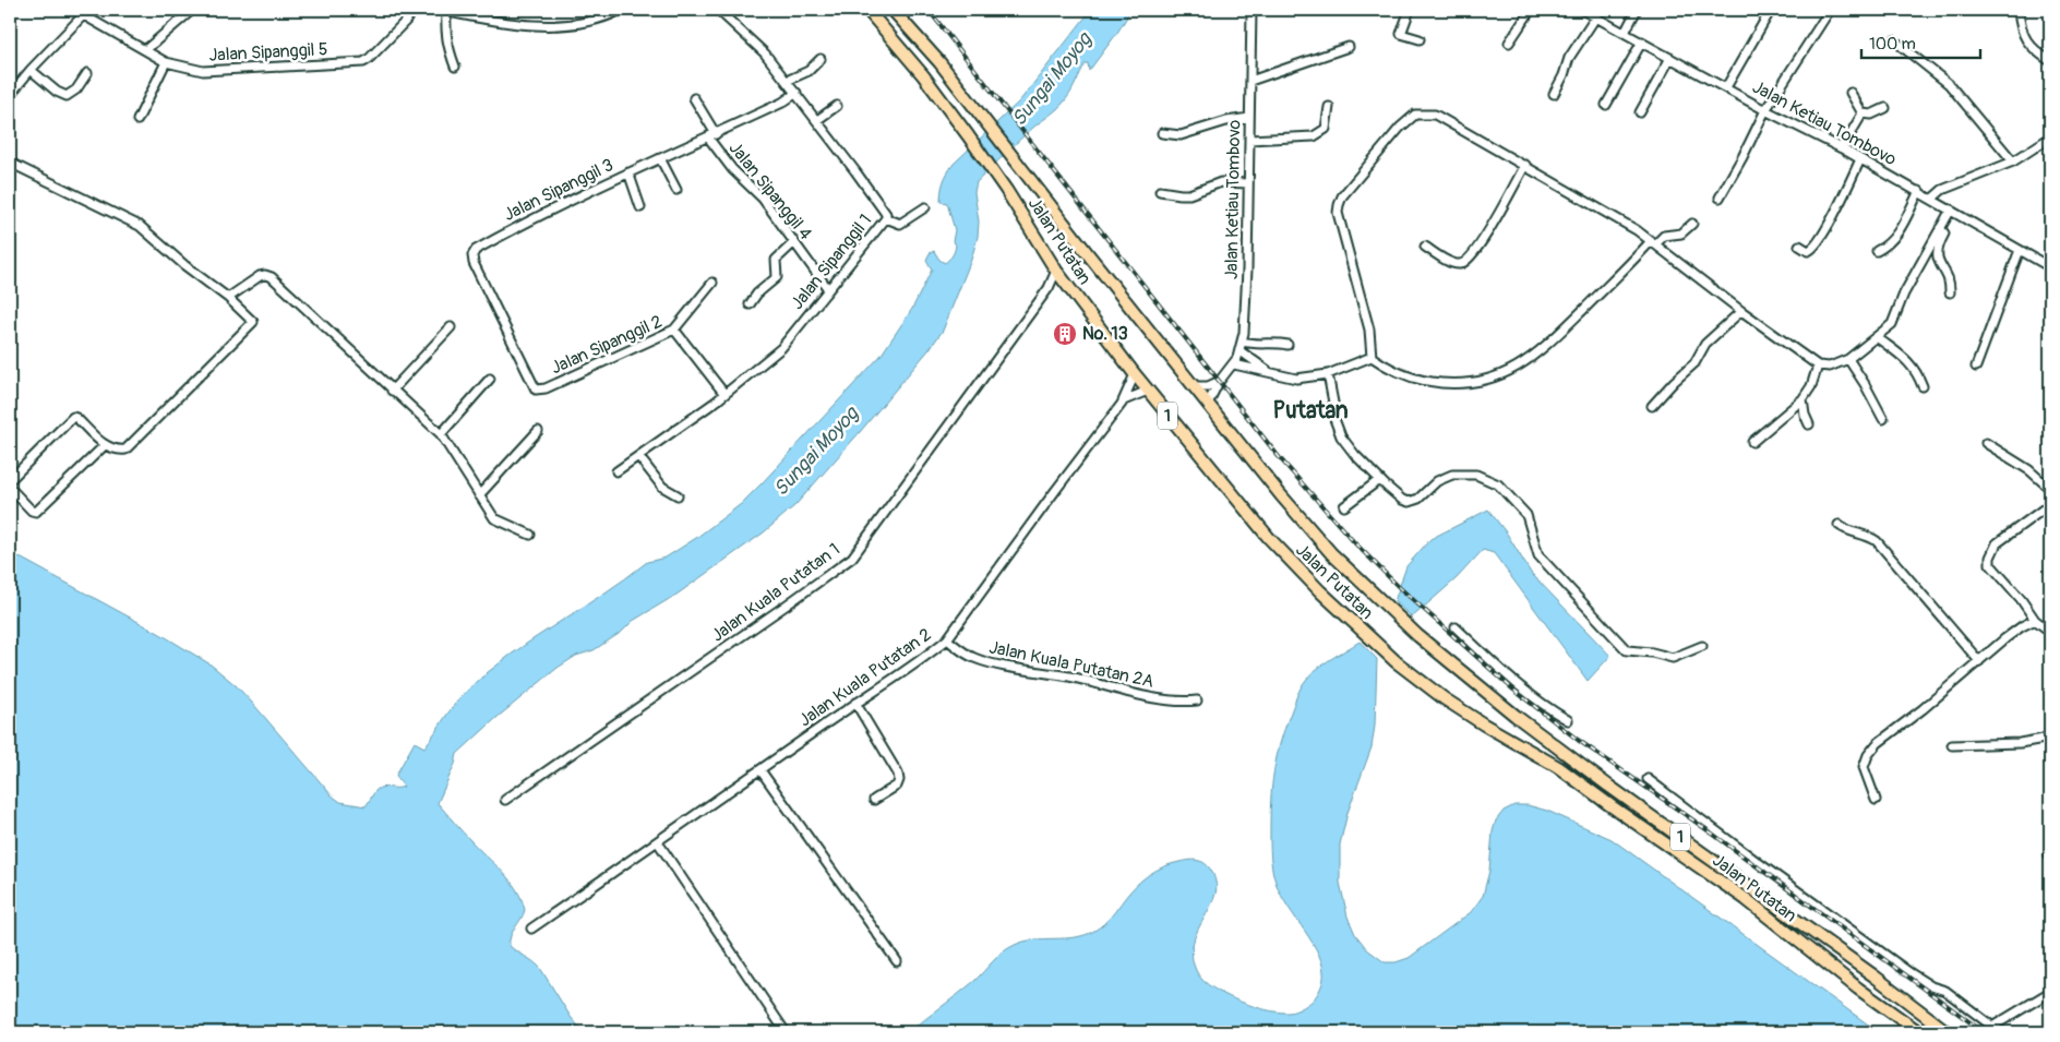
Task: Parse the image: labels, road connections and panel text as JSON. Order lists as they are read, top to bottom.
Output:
{
  "streets": {
    "highway": ["Jalan Putatan", "1"],
    "street": [
      "Jalan Sipanggil 5",
      "Jalan Ketiau Tombovo",
      "Jalan Sipanggil 3",
      "Jalan Sipanggil 4",
      "Jalan Sipanggil 1",
      "Jalan Sipanggil 2",
      "Jalan Kuala Putatan 1",
      "Jalan Kuala Putatan 2A",
      "Jalan Kuala Putatan 2"
    ]
  },
  "crossings": [
    ["Jalan Ketiau Tombovo", "Jalan Putatan"],
    ["Jalan Sipanggil 3", "Jalan Sipanggil 4"],
    ["Jalan Sipanggil 3", "Jalan Sipanggil 1"],
    ["Jalan Sipanggil 3", "Jalan Sipanggil 2"],
    ["Jalan Sipanggil 4", "Jalan Sipanggil 1"],
    ["Jalan Putatan", "Jalan Kuala Putatan 1"],
    ["Jalan Putatan", "Jalan Kuala Putatan 2"],
    ["Jalan Sipanggil 1", "Jalan Sipanggil 2"],
    ["Jalan Kuala Putatan 2A", "Jalan Kuala Putatan 2"]
  ],
  "districts": ["Putatan"],
  "water": ["Sungai Moyog"],
  "places": {
    "building": ["No. 13"]
  },
  "scale_bar": "100 m"
}
